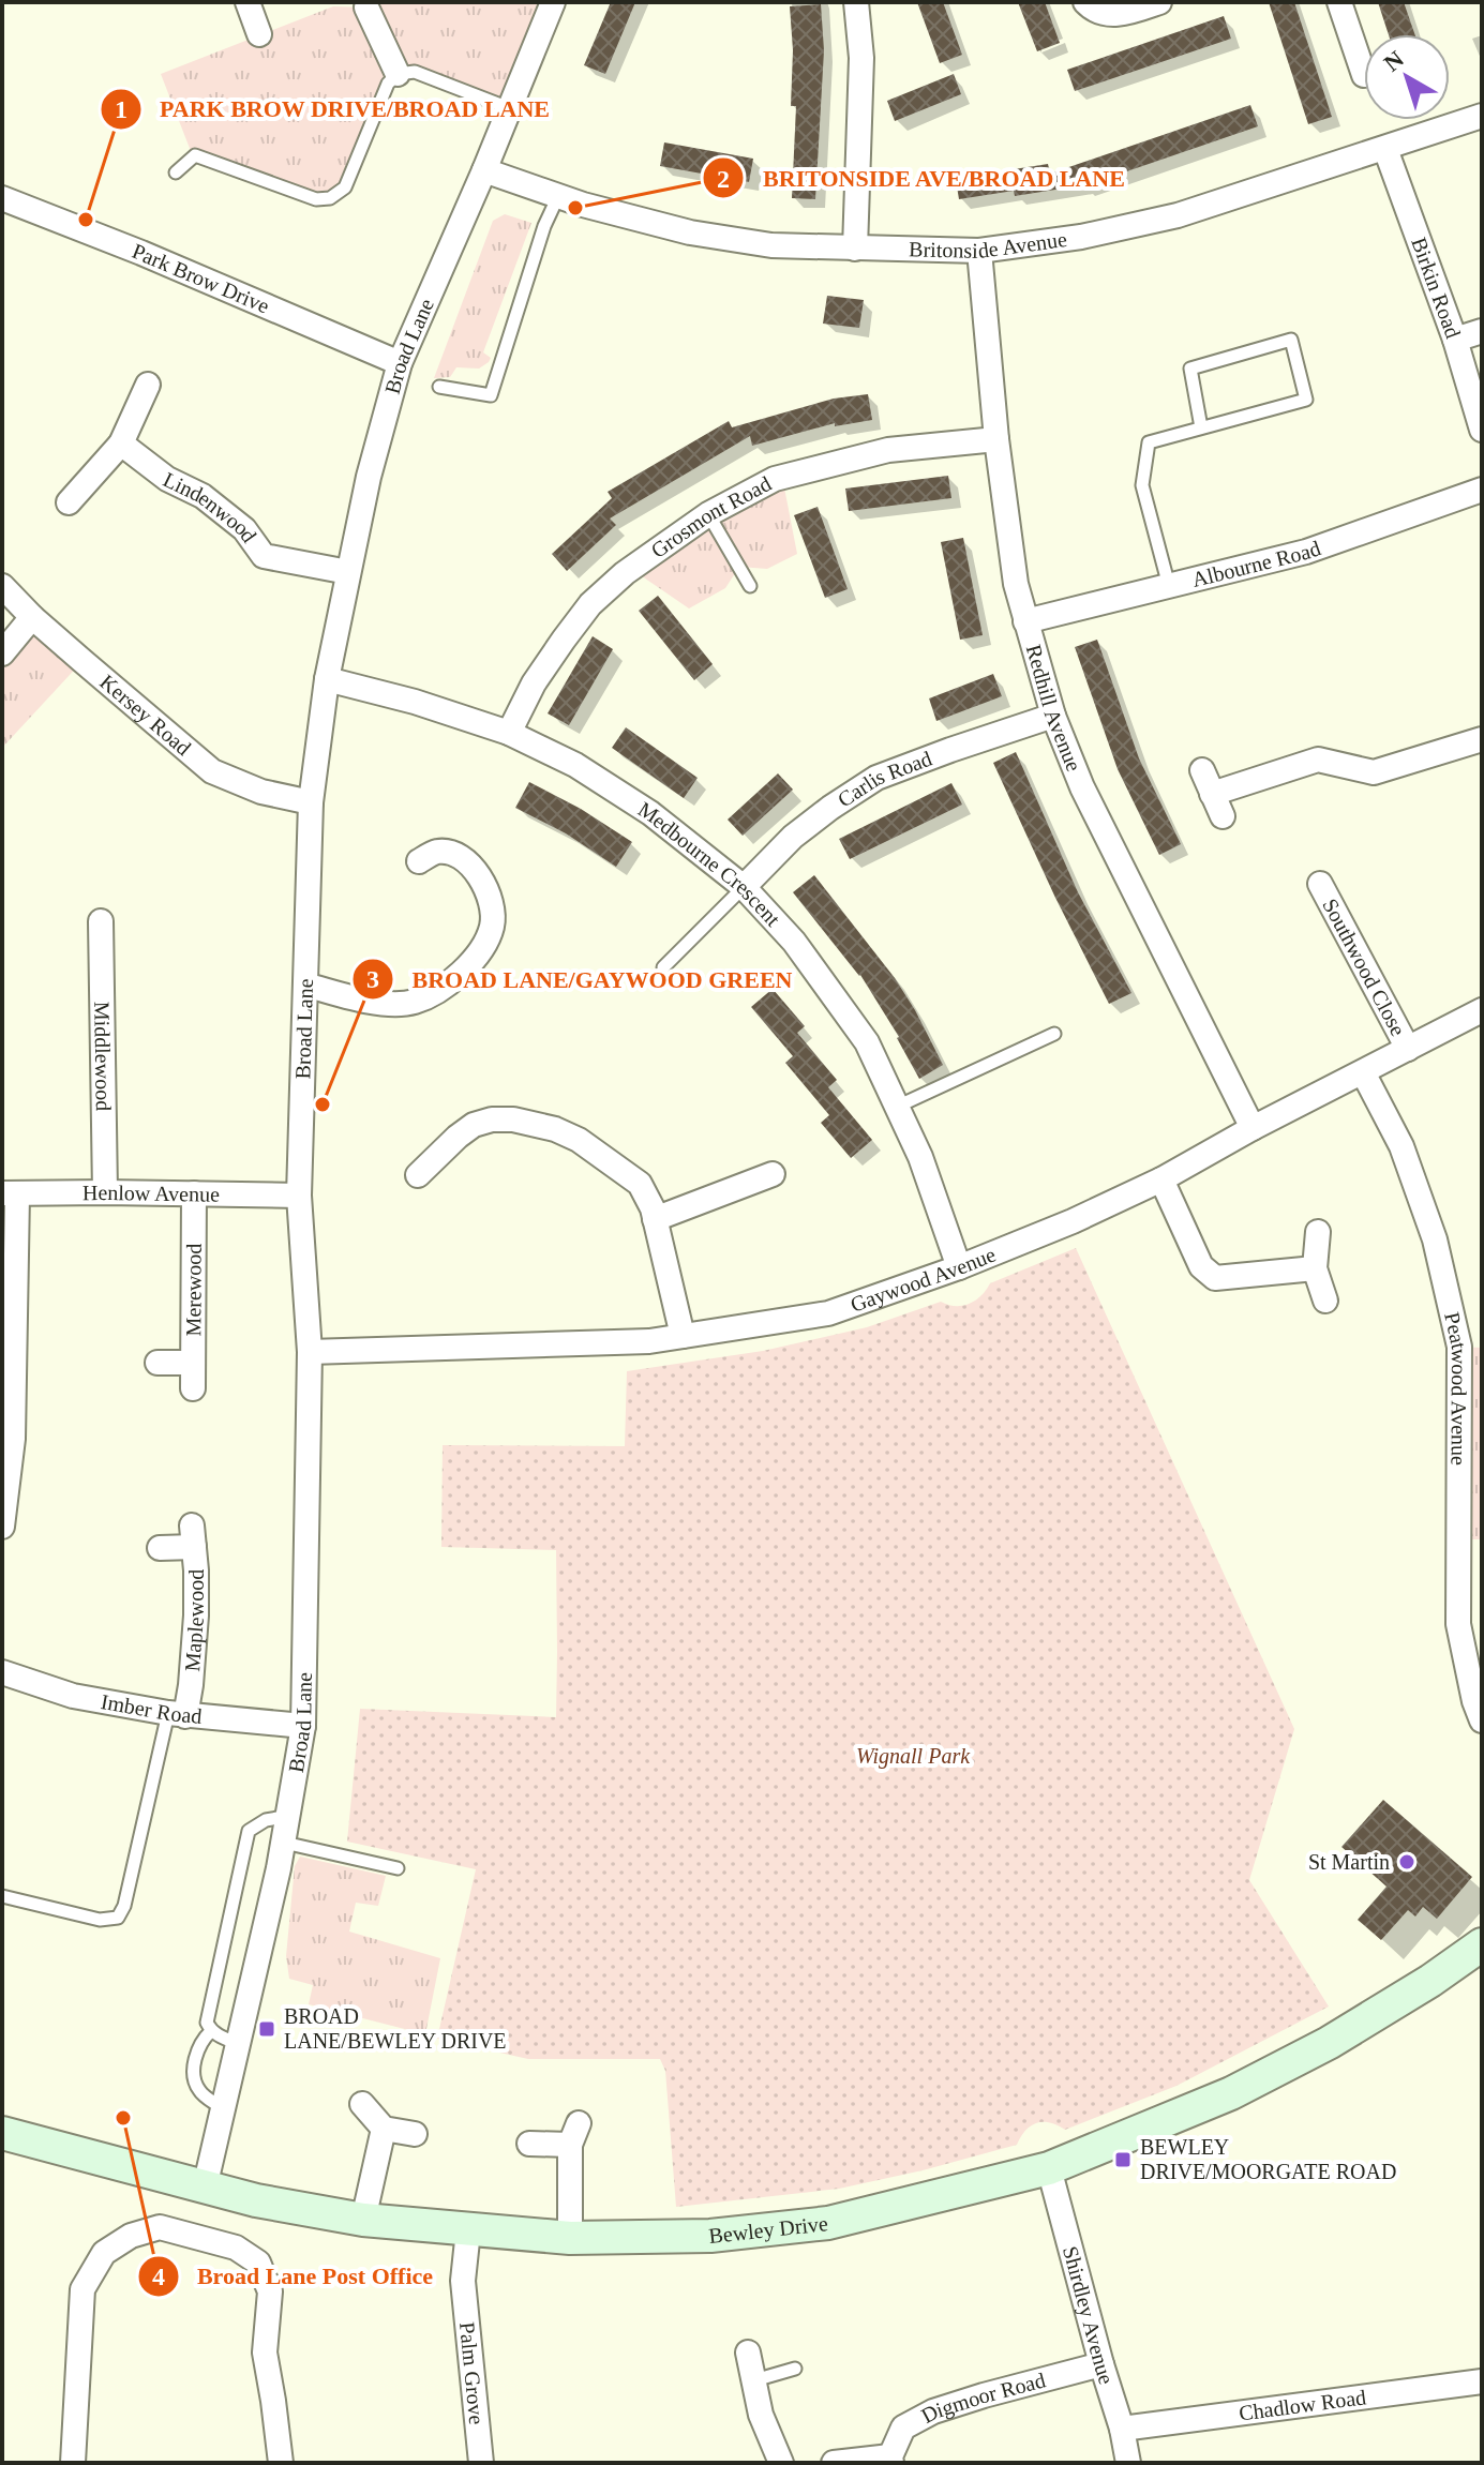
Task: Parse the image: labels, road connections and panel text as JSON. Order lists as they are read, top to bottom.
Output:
{
  "streets": {
    "street": [
      "Britonside Avenue",
      "Park Brow Drive",
      "Birkin Road",
      "Broad Lane",
      "Lindenwood",
      "Grosmont Road",
      "Albourne Road",
      "Redhill Avenue",
      "Kersey Road",
      "Carlis Road",
      "Medbourne Crescent",
      "Southwood Close",
      "Middlewood",
      "Henlow Avenue",
      "Gaywood Avenue",
      "Merewood",
      "Peatwood Avenue",
      "Maplewood",
      "Imber Road",
      "Bewley Drive",
      "Shirdley Avenue",
      "Palm Grove",
      "Digmoor Road",
      "Chadlow Road"
    ]
  },
  "crossings": [
    ["Britonside Avenue", "Birkin Road"],
    ["Britonside Avenue", "Broad Lane"],
    ["Britonside Avenue", "Redhill Avenue"],
    ["Park Brow Drive", "Broad Lane"],
    ["Broad Lane", "Lindenwood"],
    ["Broad Lane", "Kersey Road"],
    ["Broad Lane", "Medbourne Crescent"],
    ["Broad Lane", "Henlow Avenue"],
    ["Broad Lane", "Gaywood Avenue"],
    ["Broad Lane", "Imber Road"],
    ["Broad Lane", "Bewley Drive"],
    ["Grosmont Road", "Redhill Avenue"],
    ["Grosmont Road", "Medbourne Crescent"],
    ["Albourne Road", "Redhill Avenue"],
    ["Redhill Avenue", "Carlis Road"],
    ["Redhill Avenue", "Gaywood Avenue"],
    ["Carlis Road", "Medbourne Crescent"],
    ["Medbourne Crescent", "Gaywood Avenue"],
    ["Southwood Close", "Gaywood Avenue"],
    ["Middlewood", "Henlow Avenue"],
    ["Henlow Avenue", "Merewood"],
    ["Gaywood Avenue", "Peatwood Avenue"],
    ["Maplewood", "Imber Road"],
    ["Bewley Drive", "Shirdley Avenue"],
    ["Bewley Drive", "Palm Grove"],
    ["Shirdley Avenue", "Digmoor Road"],
    ["Shirdley Avenue", "Chadlow Road"]
  ],
  "parks": ["Wignall Park"],
  "places": {
    "other": [
      "BRITONSIDE AVE/BROAD LANE",
      "PARK BROW DRIVE/BROAD LANE",
      "BROAD LANE/GAYWOOD GREEN",
      "St Martin",
      "Broad Lane Post Office"
    ],
    "transit": ["BROAD LANE/BEWLEY DRIVE", "BEWLEY DRIVE/MOORGATE ROAD"]
  },
  "north": "top left"
}
